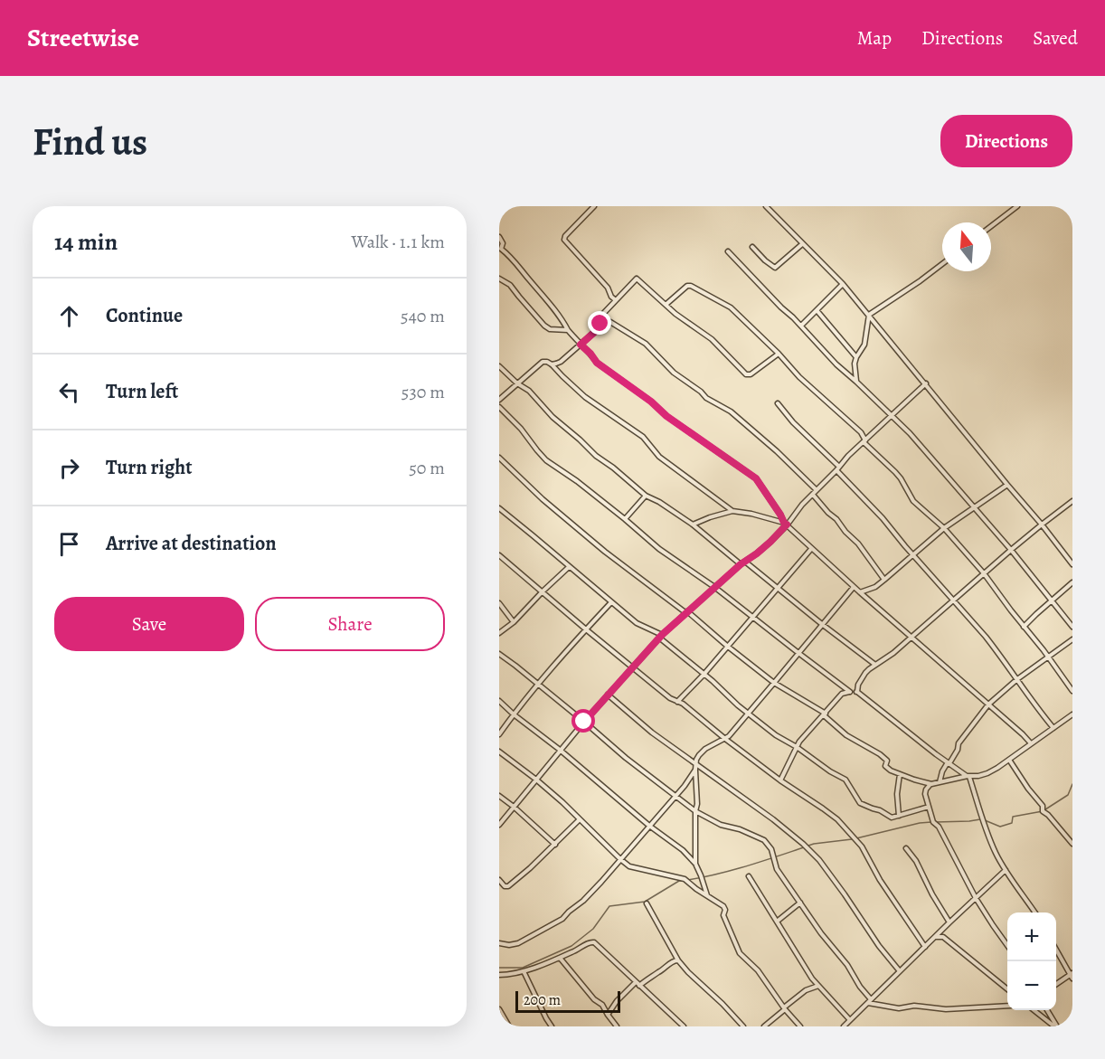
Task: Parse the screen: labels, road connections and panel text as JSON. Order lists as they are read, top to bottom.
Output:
{
  "scale_bar": "200 m",
  "north": "top",
  "page": {
    "header": "Streetwise",
    "nav": ["Map", "Directions", "Saved"],
    "buttons": [
      "Directions",
      ["Save", "Share"]
    ],
    "title": "Find us",
    "heading": ["14 min", "Walk · 1.1 km"],
    "list": [
      ["Continue", "540 m"],
      ["Turn left", "530 m"],
      ["Turn right", "50 m"],
      "Arrive at destination"
    ],
    "map_buttons": ["+", "−"],
    "scale": "200 m"
  }
}
